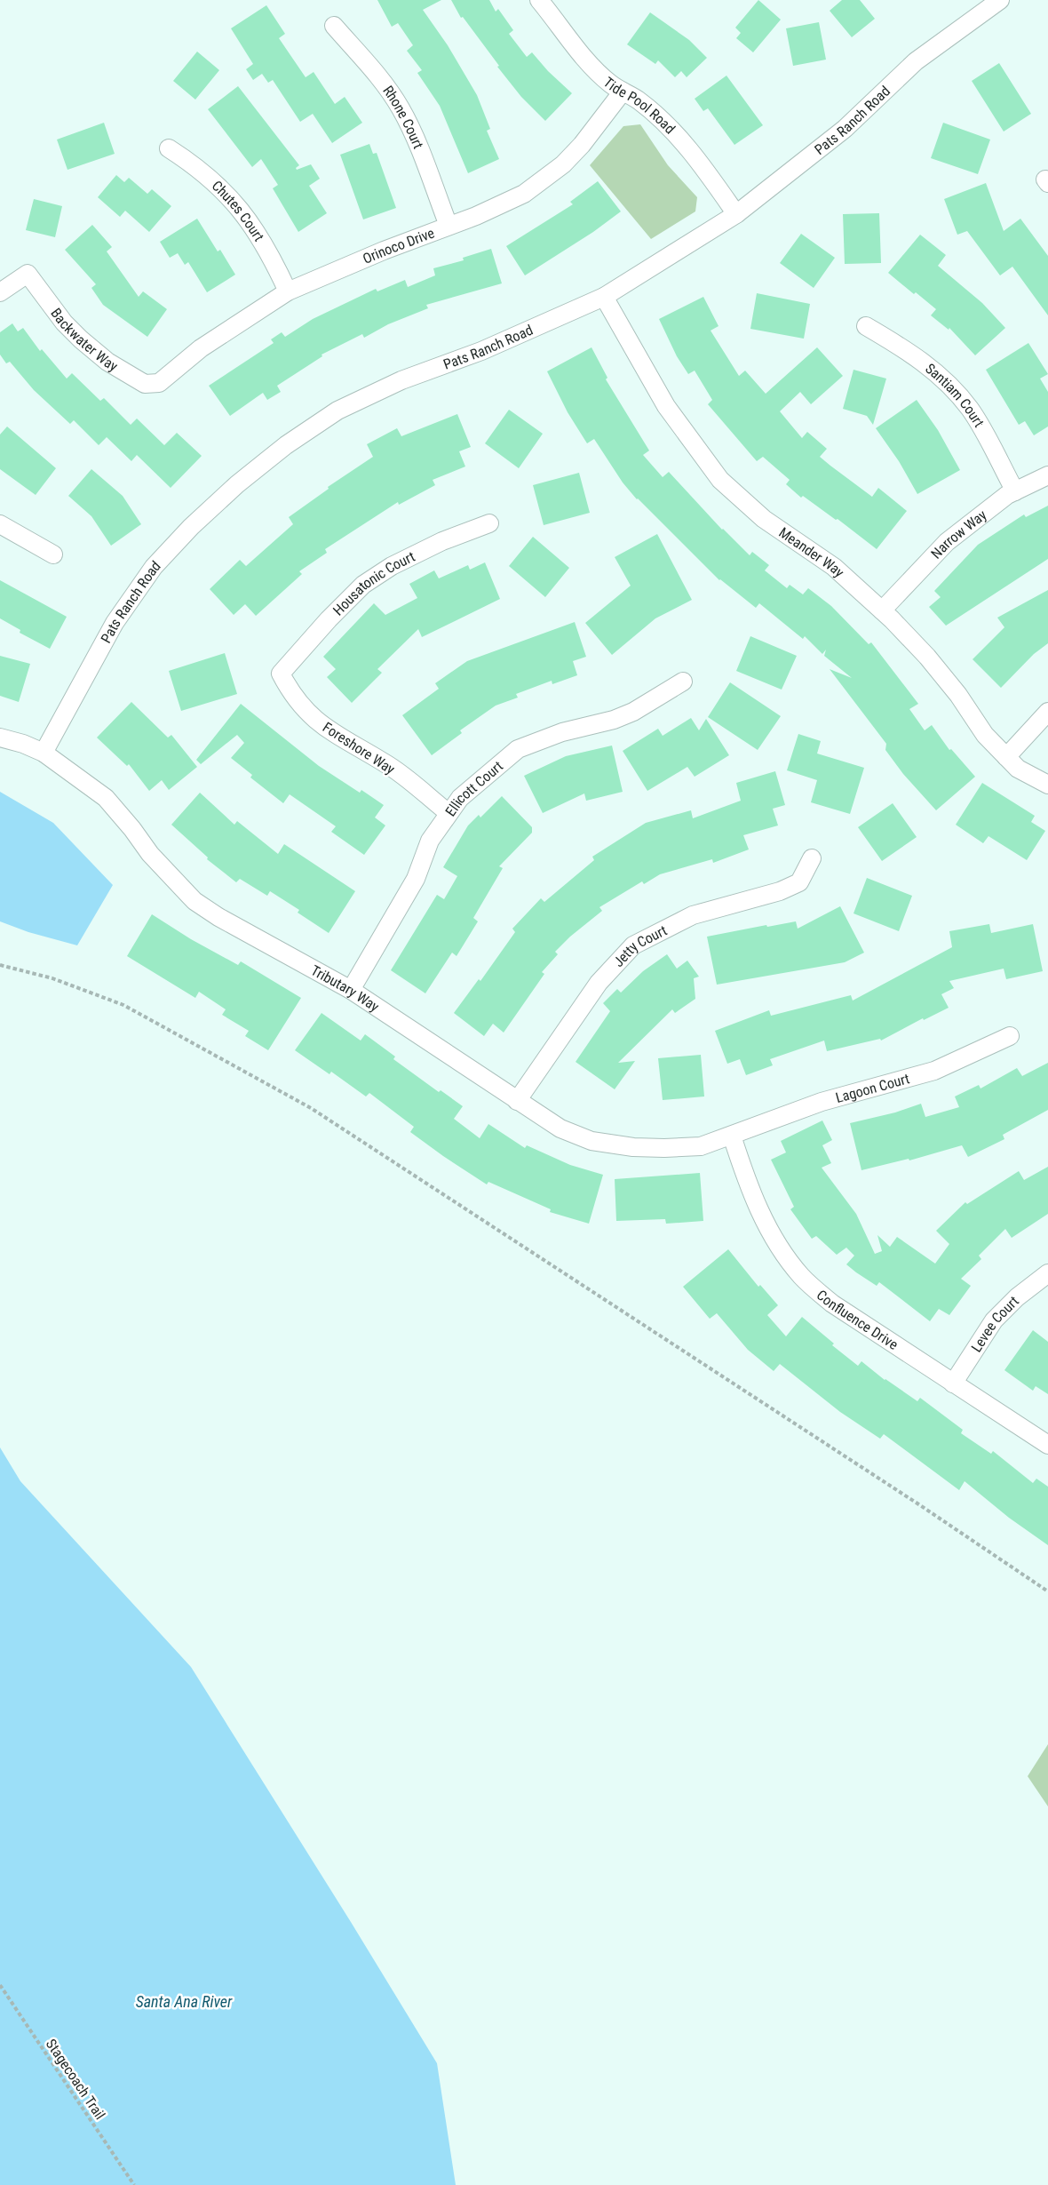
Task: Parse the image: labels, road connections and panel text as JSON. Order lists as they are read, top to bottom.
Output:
{
  "streets": {
    "street": [
      "Tide Pool Road",
      "Rhone Court",
      "Pats Ranch Road",
      "Chutes Court",
      "Orinoco Drive",
      "Backwater Way",
      "Santiam Court",
      "Narrow Way",
      "Meander Way",
      "Housatonic Court",
      "Foreshore Way",
      "Ellicott Court",
      "Jetty Court",
      "Tributary Way",
      "Lagoon Court",
      "Confluence Drive",
      "Levee Court"
    ],
    "path": ["Stagecoach Trail"]
  },
  "crossings": [
    ["Tide Pool Road", "Pats Ranch Road"],
    ["Tide Pool Road", "Orinoco Drive"],
    ["Rhone Court", "Orinoco Drive"],
    ["Pats Ranch Road", "Meander Way"],
    ["Pats Ranch Road", "Tributary Way"],
    ["Chutes Court", "Orinoco Drive"],
    ["Orinoco Drive", "Backwater Way"],
    ["Santiam Court", "Narrow Way"],
    ["Narrow Way", "Meander Way"],
    ["Housatonic Court", "Foreshore Way"],
    ["Foreshore Way", "Ellicott Court"],
    ["Ellicott Court", "Tributary Way"],
    ["Jetty Court", "Tributary Way"],
    ["Tributary Way", "Lagoon Court"],
    ["Tributary Way", "Confluence Drive"],
    ["Lagoon Court", "Confluence Drive"],
    ["Confluence Drive", "Levee Court"]
  ],
  "water": ["Santa Ana River"]
}
